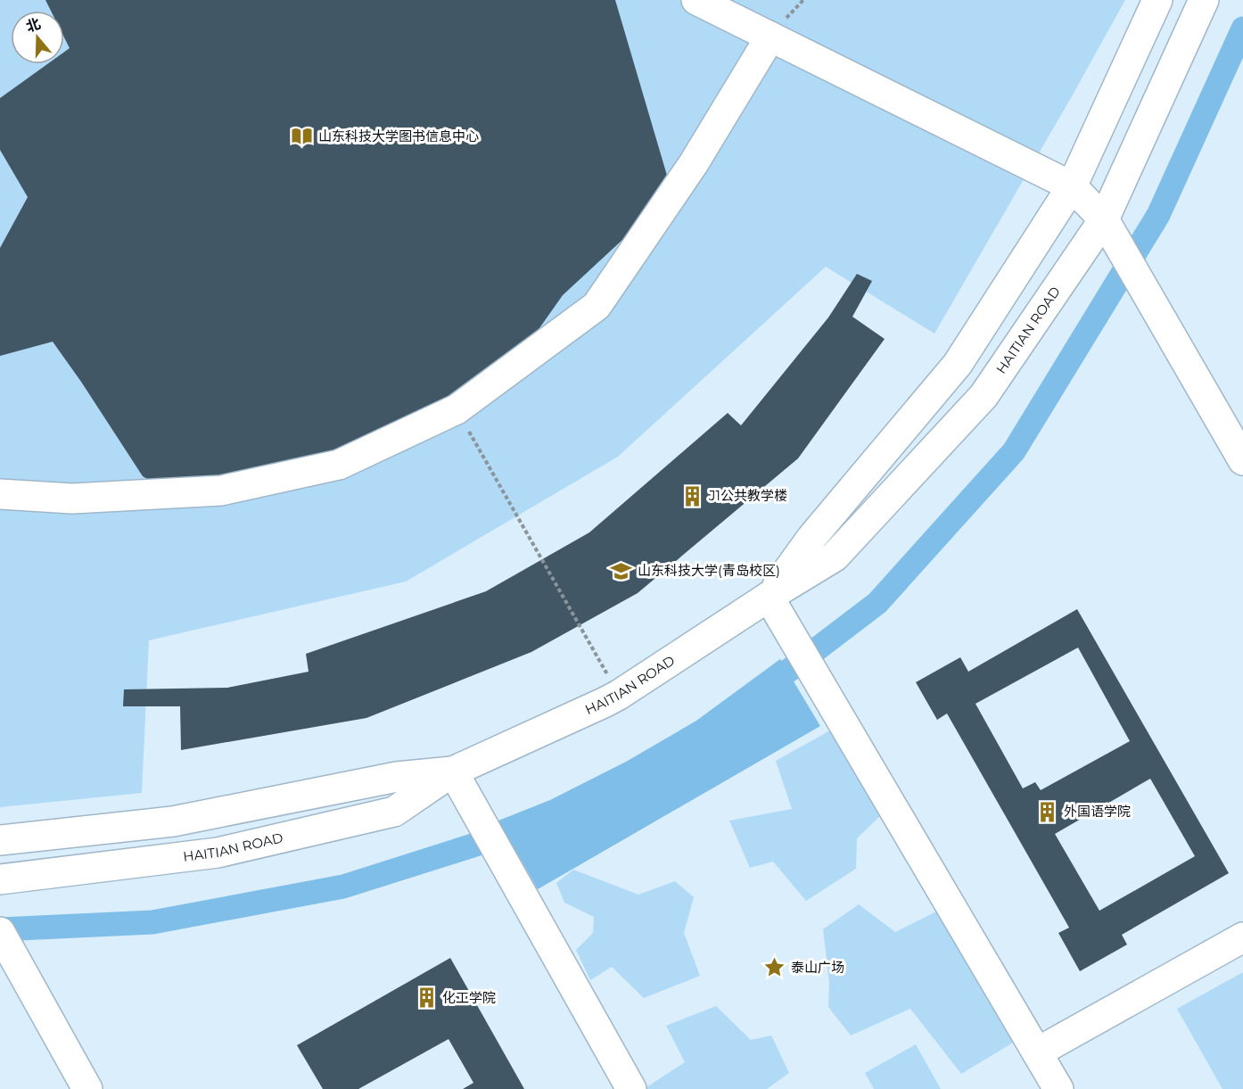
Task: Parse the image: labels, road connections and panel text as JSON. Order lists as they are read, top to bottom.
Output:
{
  "streets": {
    "lane": ["HAITIAN ROAD"]
  },
  "places": {
    "library": ["山东科技大学图书信息中心"],
    "building": ["J1公共教学楼", "外国语学院", "化工学院"],
    "school or university": ["山东科技大学(青岛校区)"],
    "place": ["泰山广场"]
  },
  "north": "top"
}
